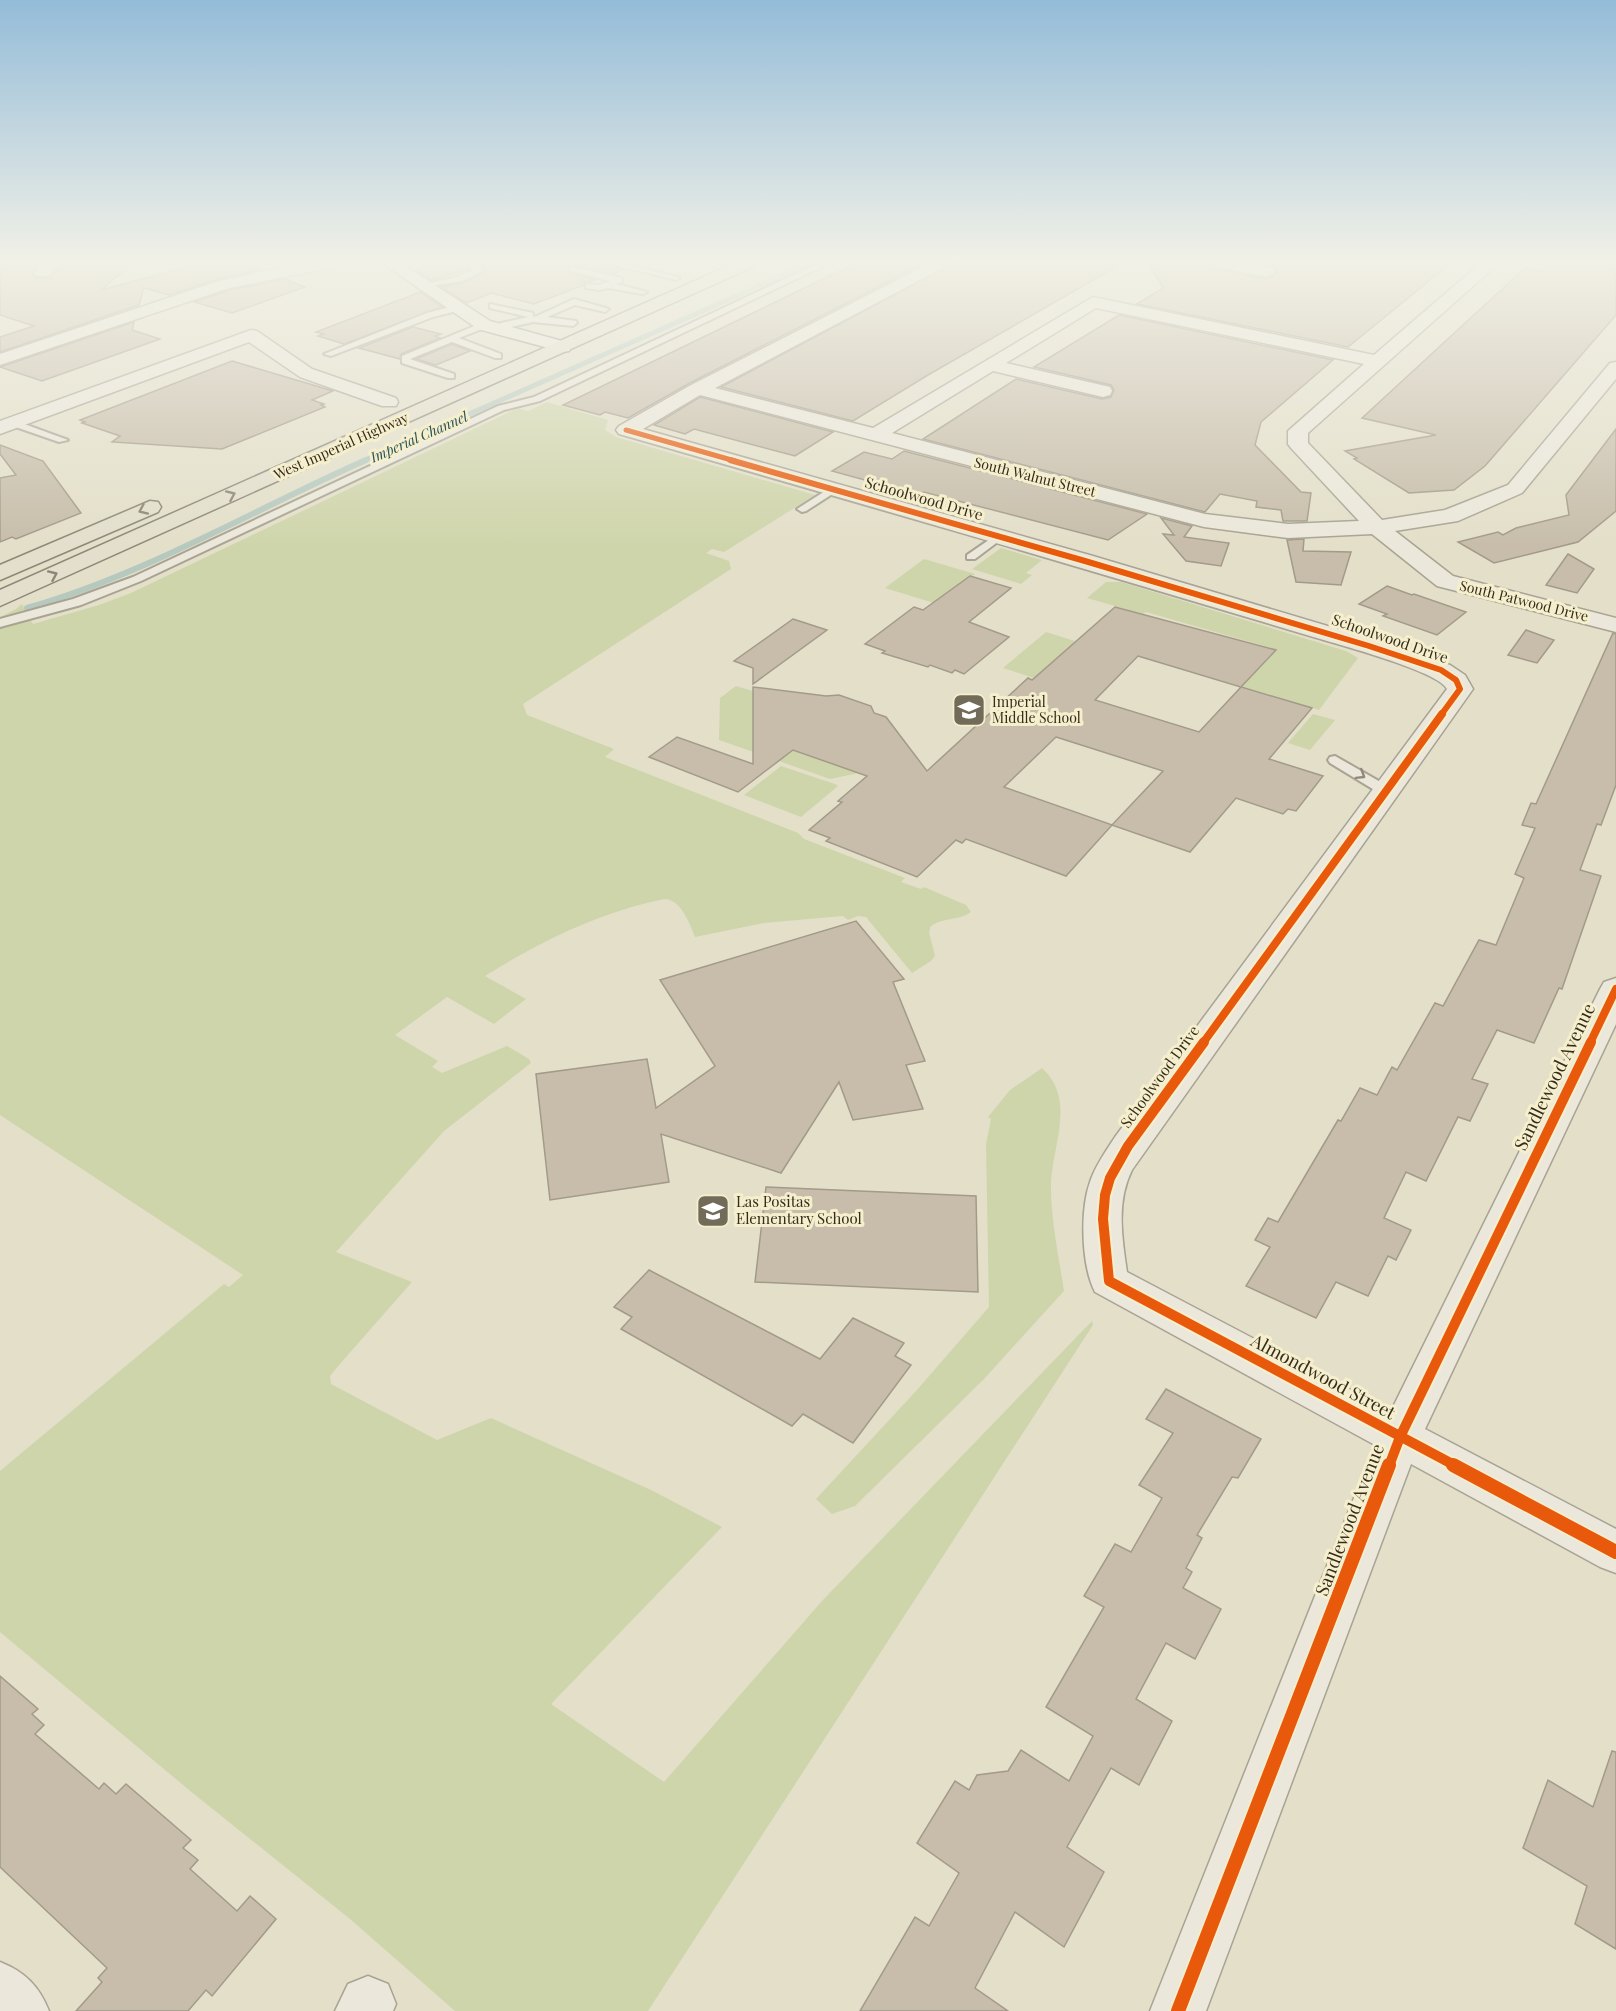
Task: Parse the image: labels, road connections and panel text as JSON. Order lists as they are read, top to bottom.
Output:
{
  "streets": {
    "main road": ["West Imperial Highway"],
    "street": [
      "South Walnut Street",
      "Schoolwood Drive",
      "South Patwood Drive",
      "Sandlewood Avenue",
      "Almondwood Street"
    ]
  },
  "crossings": [
    ["South Walnut Street", "Schoolwood Drive"],
    ["South Walnut Street", "South Patwood Drive"],
    ["Schoolwood Drive", "Almondwood Street"],
    ["Sandlewood Avenue", "Almondwood Street"]
  ],
  "water": ["Imperial Channel"],
  "places": {
    "school or university": ["Imperial Middle School", "Las Positas Elementary School"]
  }
}
